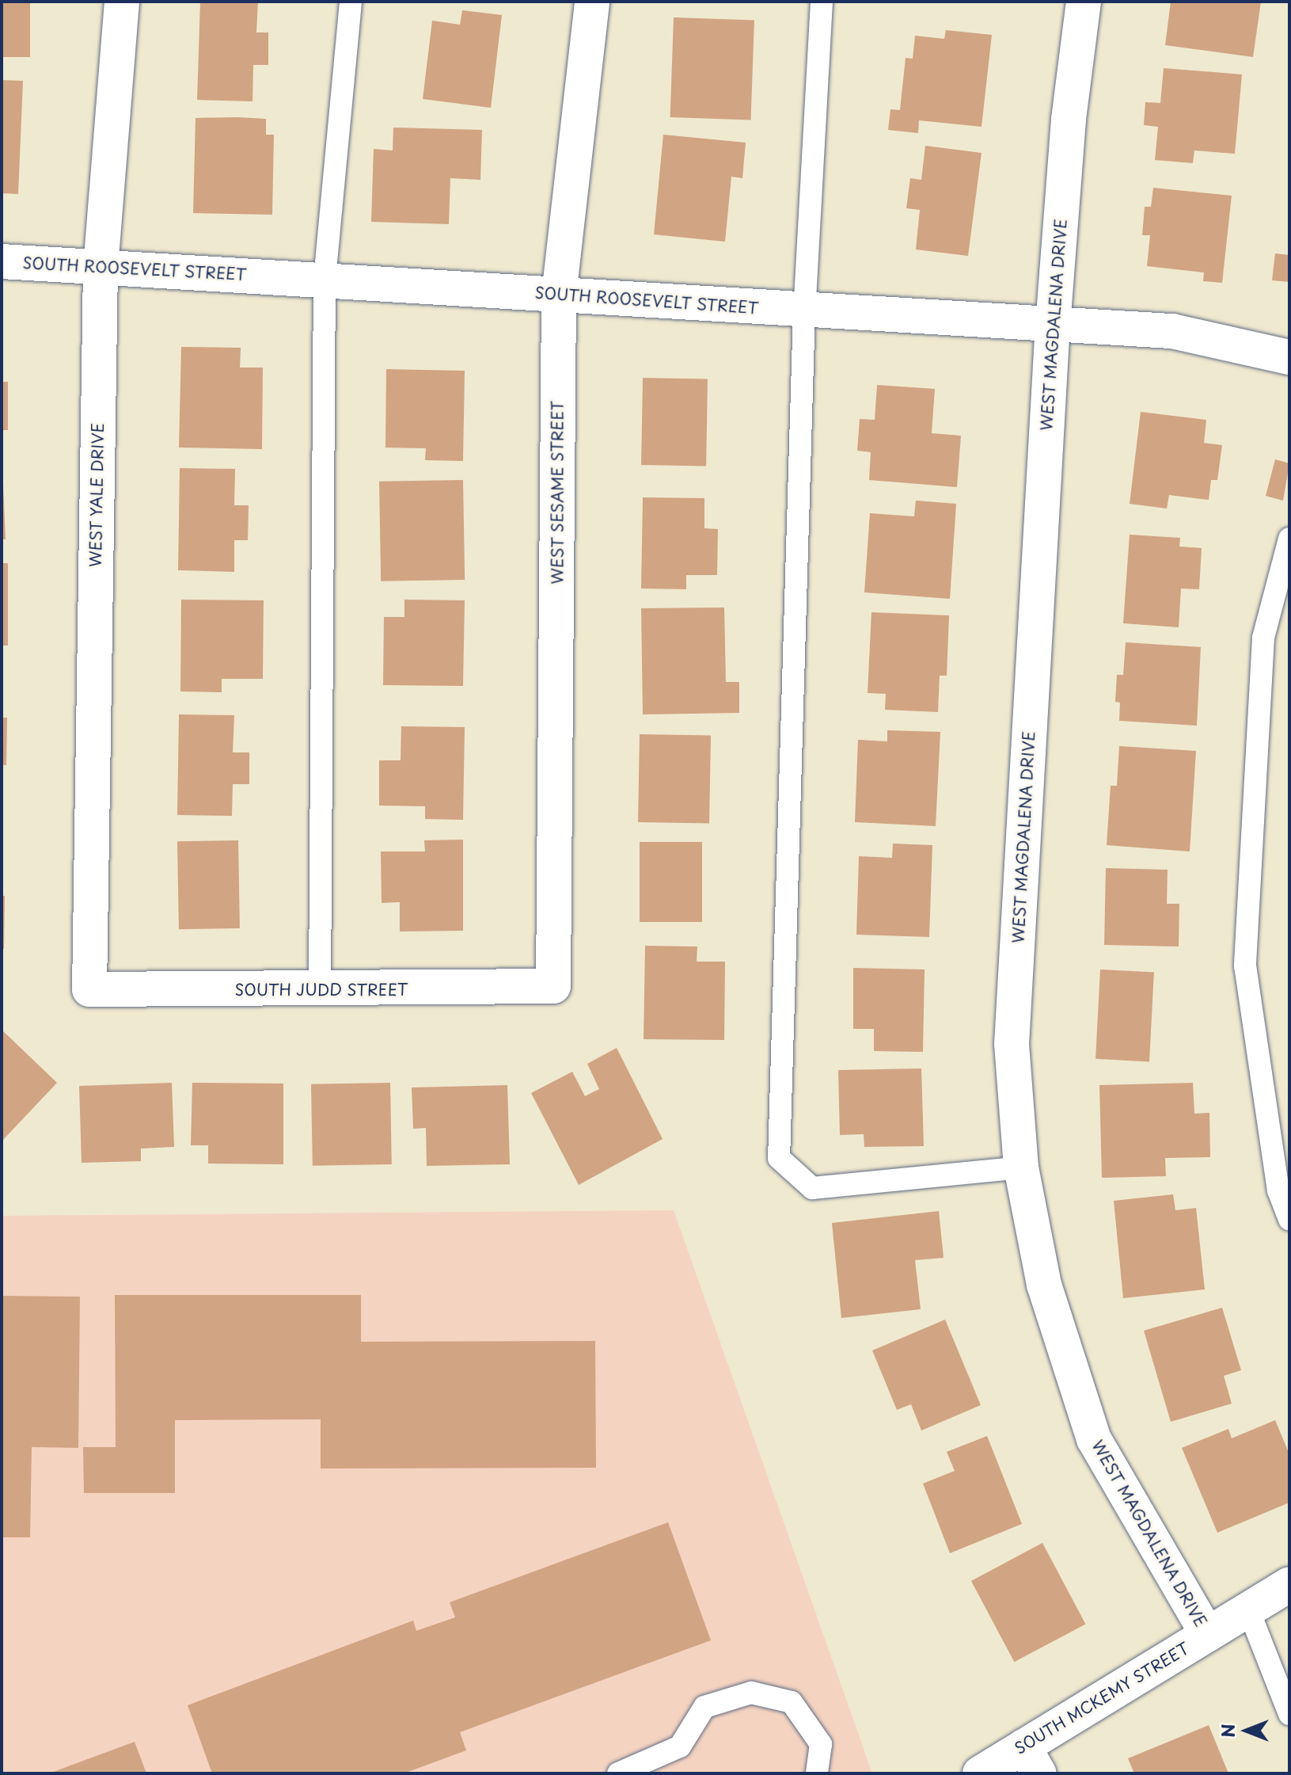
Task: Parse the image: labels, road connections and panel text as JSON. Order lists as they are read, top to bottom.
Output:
{
  "streets": {
    "street": [
      "SOUTH ROOSEVELT STREET",
      "WEST MAGDALENA DRIVE",
      "WEST SESAME STREET",
      "WEST YALE DRIVE",
      "SOUTH JUDD STREET",
      "SOUTH MCKEMY STREET"
    ]
  },
  "crossings": [
    ["SOUTH ROOSEVELT STREET", "WEST MAGDALENA DRIVE"],
    ["SOUTH ROOSEVELT STREET", "WEST SESAME STREET"],
    ["SOUTH ROOSEVELT STREET", "WEST YALE DRIVE"],
    ["WEST MAGDALENA DRIVE", "SOUTH MCKEMY STREET"],
    ["WEST SESAME STREET", "SOUTH JUDD STREET"],
    ["WEST YALE DRIVE", "SOUTH JUDD STREET"]
  ],
  "north": "left"
}
